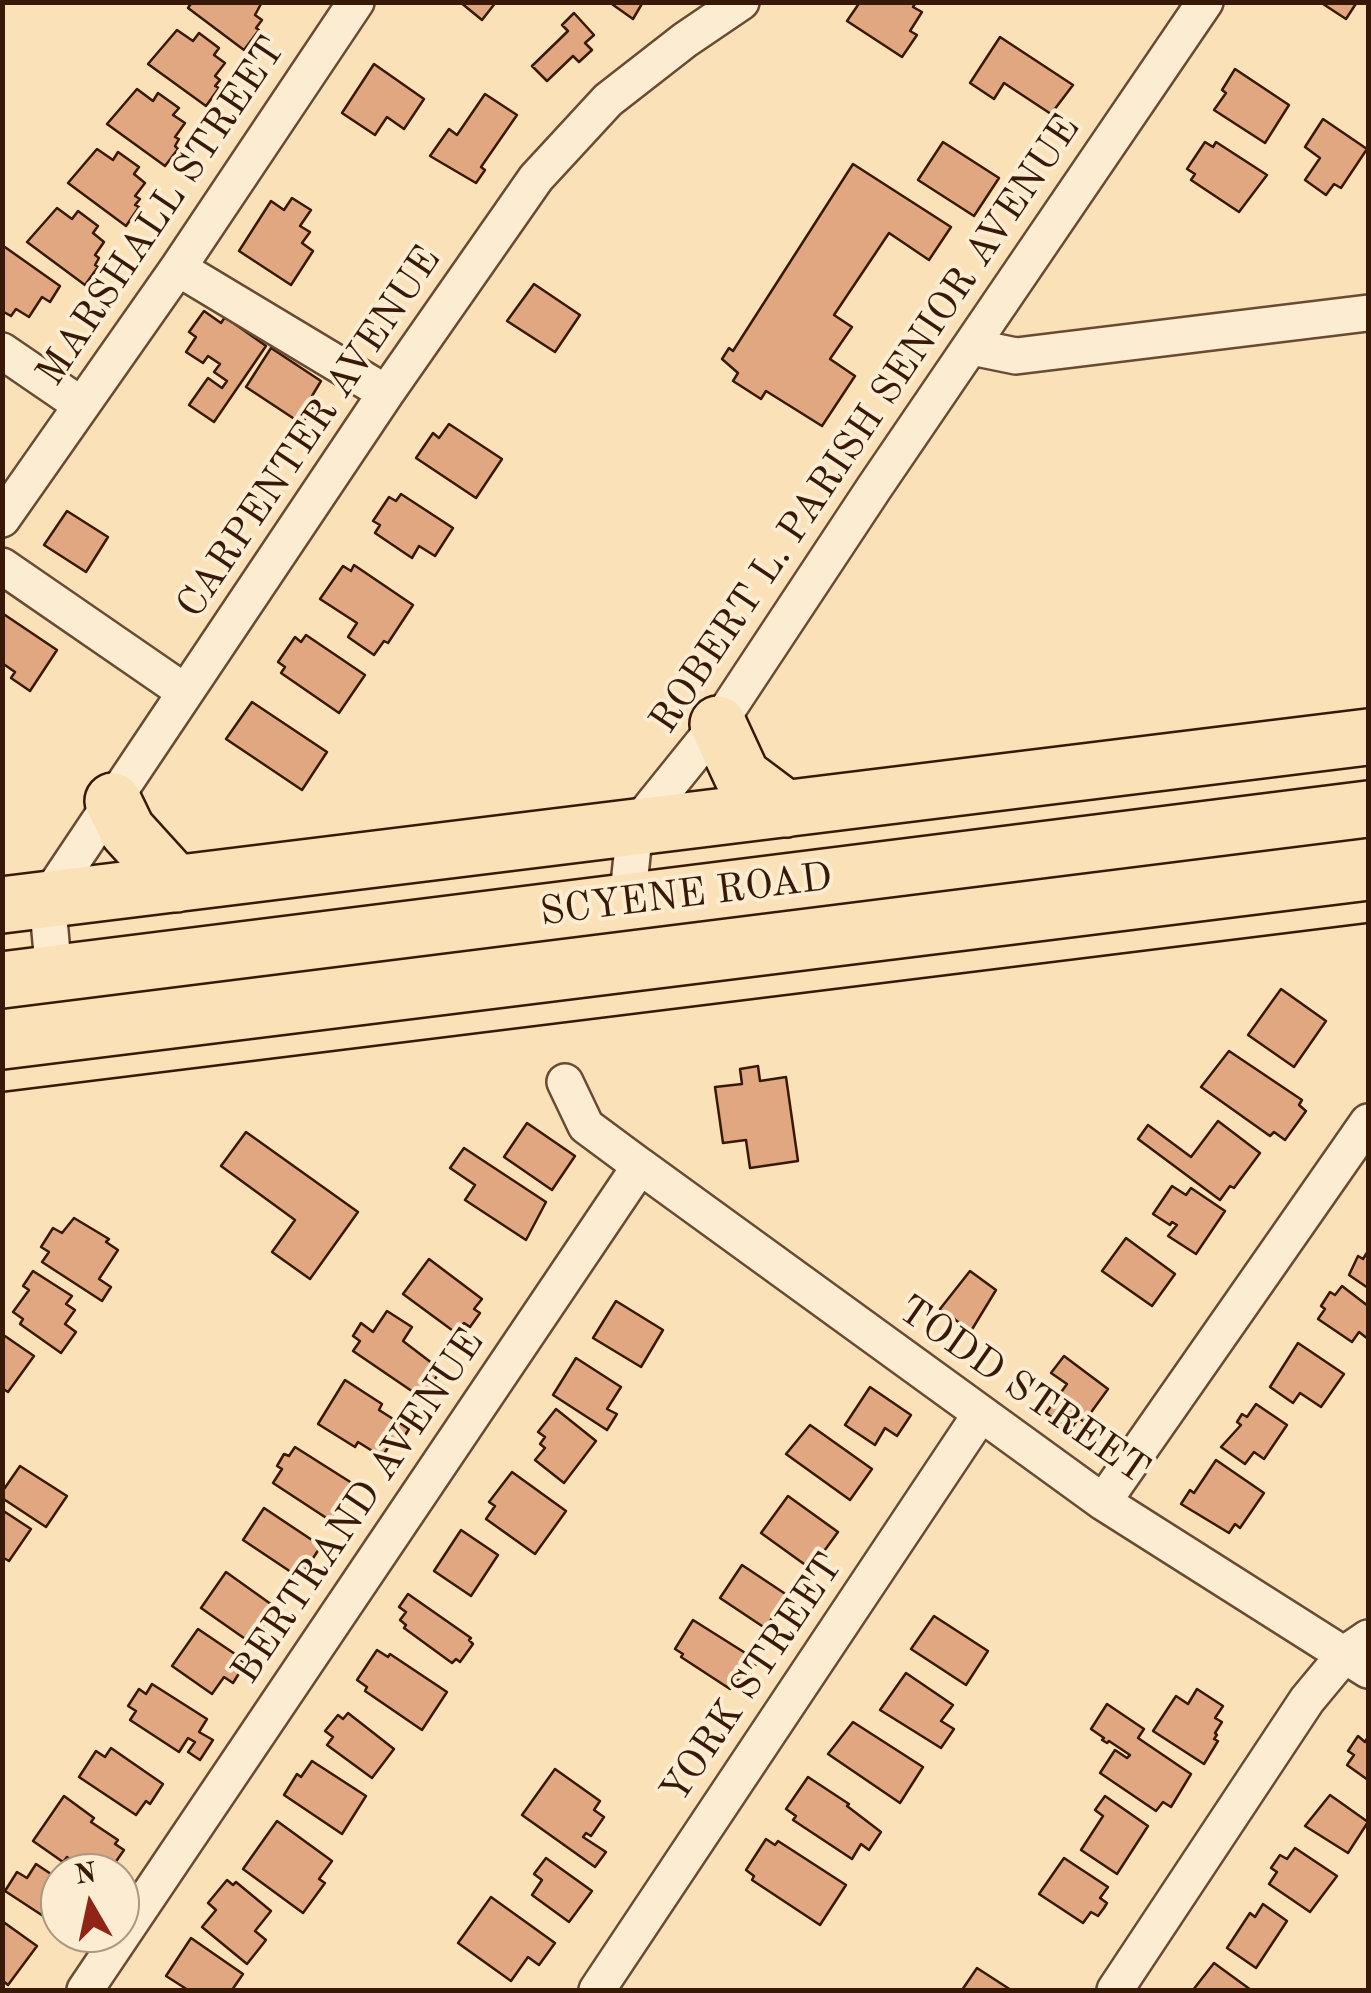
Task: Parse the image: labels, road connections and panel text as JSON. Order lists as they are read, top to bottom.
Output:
{
  "streets": {
    "main road": ["SCYENE ROAD"],
    "street": [
      "MARSHALL STREET",
      "ROBERT L. PARISH SENIOR AVENUE",
      "CARPENTER AVENUE",
      "TODD STREET",
      "BERTRAND AVENUE",
      "YORK STREET"
    ]
  },
  "crossings": [
    ["ROBERT L. PARISH SENIOR AVENUE", "SCYENE ROAD"],
    ["CARPENTER AVENUE", "SCYENE ROAD"],
    ["TODD STREET", "BERTRAND AVENUE"],
    ["TODD STREET", "YORK STREET"]
  ],
  "north": "top"
}
